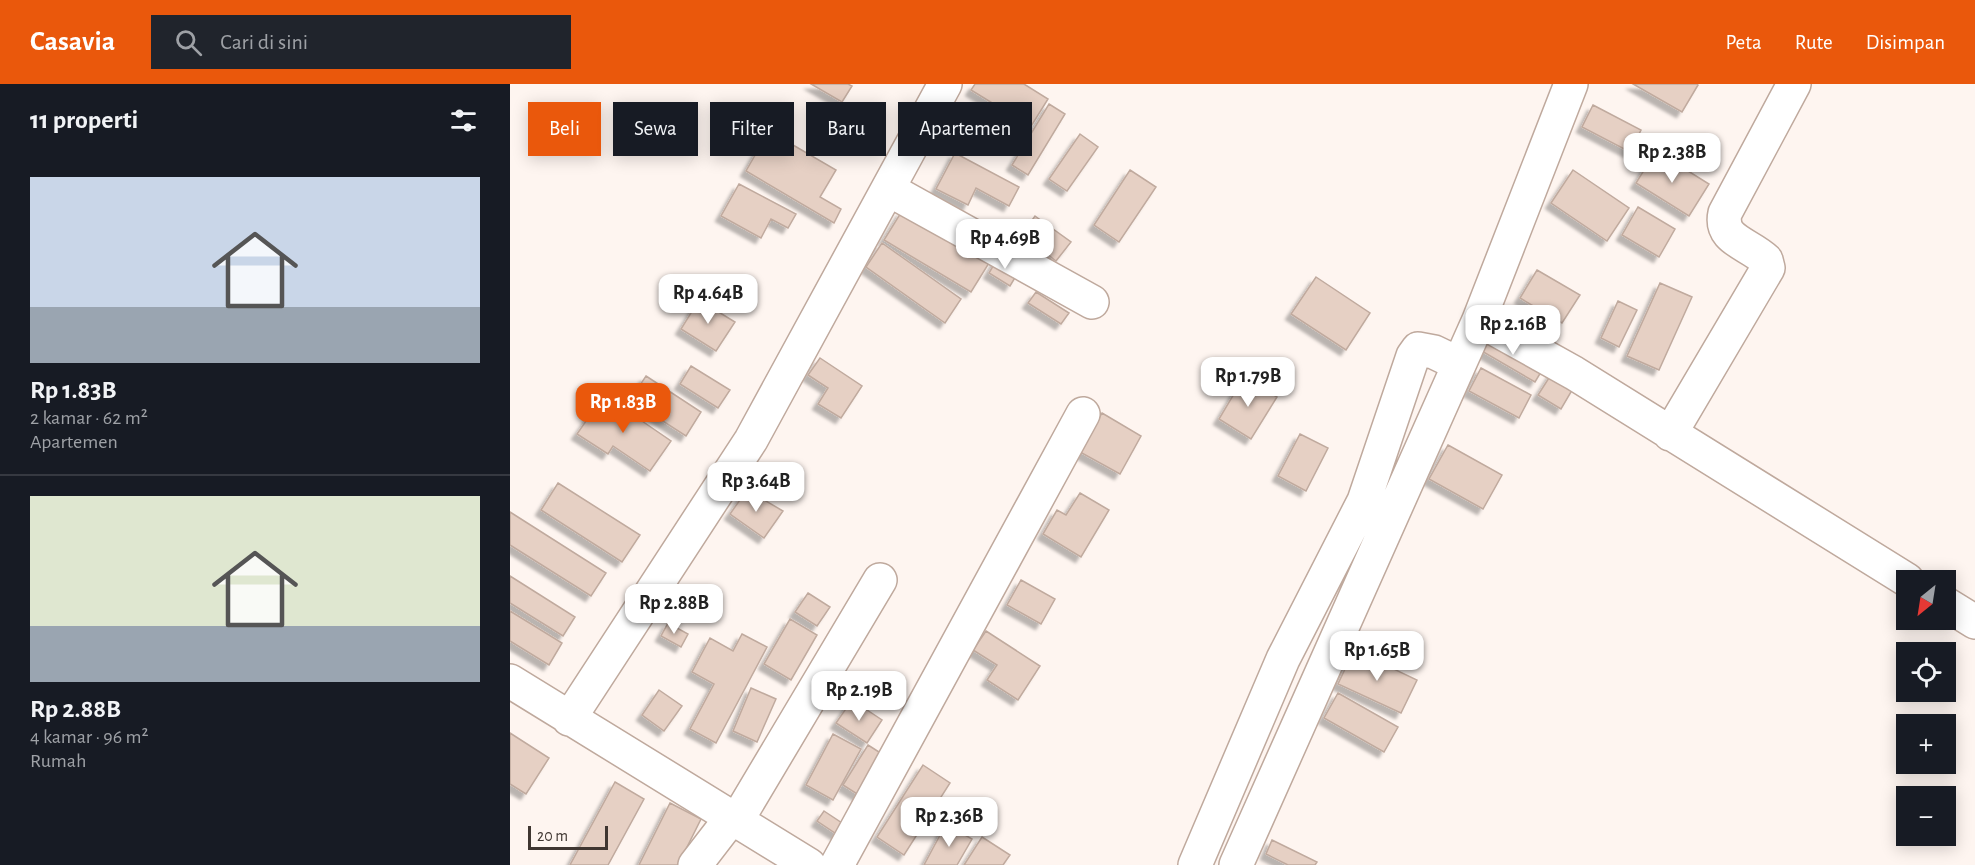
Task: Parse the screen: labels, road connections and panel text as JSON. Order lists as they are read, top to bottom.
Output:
{
  "scale_bar": "20 m",
  "north": "bottom left",
  "page": {
    "header": "Casavia",
    "search": "Cari di sini",
    "nav": ["Peta", "Rute", "Disimpan"],
    "heading": "11 properti",
    "chip": [
      "Beli",
      "Sewa",
      "Filter",
      "Baru",
      "Apartemen"
    ],
    "price": [
      "Rp 2.38B",
      "Rp 4.69B",
      "Rp 4.64B",
      "Rp 2.16B",
      "Rp 1.79B",
      "Rp 1.83B",
      "Rp 3.64B",
      "Rp 2.88B",
      "Rp 1.65B",
      "Rp 2.19B",
      "Rp 2.36B"
    ],
    "list": [
      {
        "name": "Rp 1.83B",
        "note": "2 kamar · 62 m² · Apartemen"
      },
      {
        "name": "Rp 2.88B",
        "note": "4 kamar · 96 m² · Rumah"
      }
    ],
    "map_buttons": ["+", "−"],
    "scale": "20 m"
  }
}
